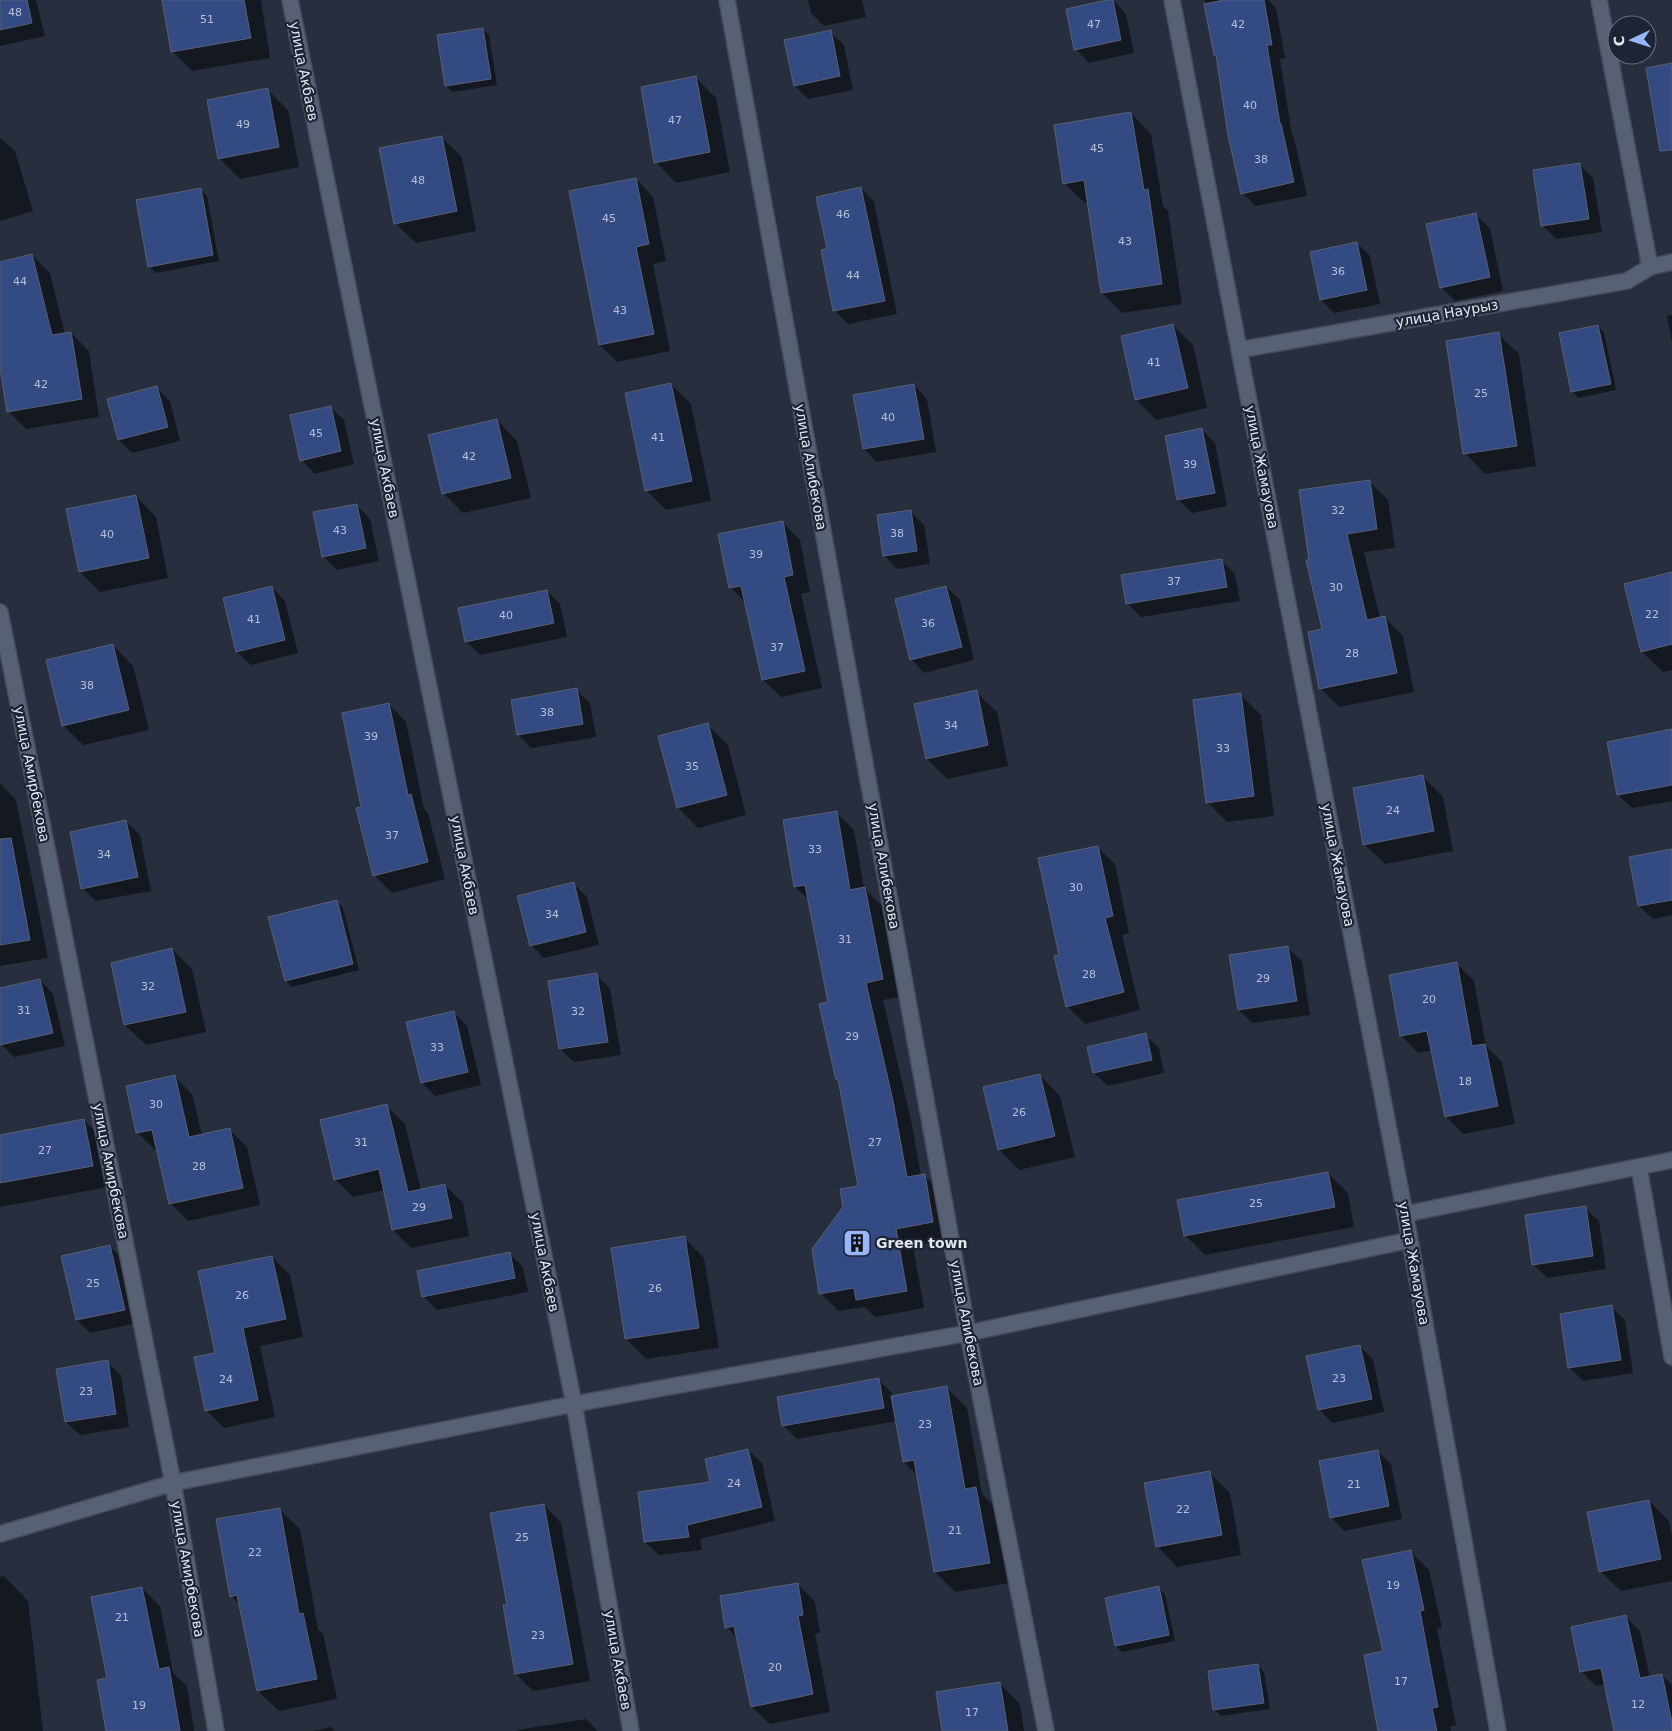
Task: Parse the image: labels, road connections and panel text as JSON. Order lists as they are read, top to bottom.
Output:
{
  "streets": {
    "street": [
      "улица Акбаев",
      "улица Наурыз",
      "улица Алибекова",
      "улица Жамауова",
      "улица Амирбекова"
    ]
  },
  "crossings": [
    ["улица Наурыз", "улица Жамауова"]
  ],
  "places": {
    "building": ["Green town"]
  },
  "house_numbers": [
    "48",
    "51",
    "47",
    "42",
    "40",
    "47",
    "49",
    "45",
    "38",
    "48",
    "46",
    "45",
    "43",
    "36",
    "44",
    "44",
    "43",
    "41",
    "42",
    "25",
    "40",
    "45",
    "41",
    "42",
    "39",
    "32",
    "43",
    "38",
    "40",
    "39",
    "37",
    "30",
    "22",
    "40",
    "41",
    "36",
    "37",
    "28",
    "38",
    "38",
    "34",
    "39",
    "33",
    "35",
    "24",
    "37",
    "33",
    "34",
    "30",
    "34",
    "31",
    "28",
    "29",
    "32",
    "20",
    "31",
    "32",
    "29",
    "33",
    "18",
    "30",
    "26",
    "31",
    "27",
    "27",
    "28",
    "25",
    "29",
    "25",
    "26",
    "26",
    "23",
    "24",
    "23",
    "23",
    "24",
    "21",
    "22",
    "21",
    "25",
    "22",
    "19",
    "21",
    "23",
    "20",
    "17",
    "12",
    "19",
    "17"
  ],
  "north": "left"
}
